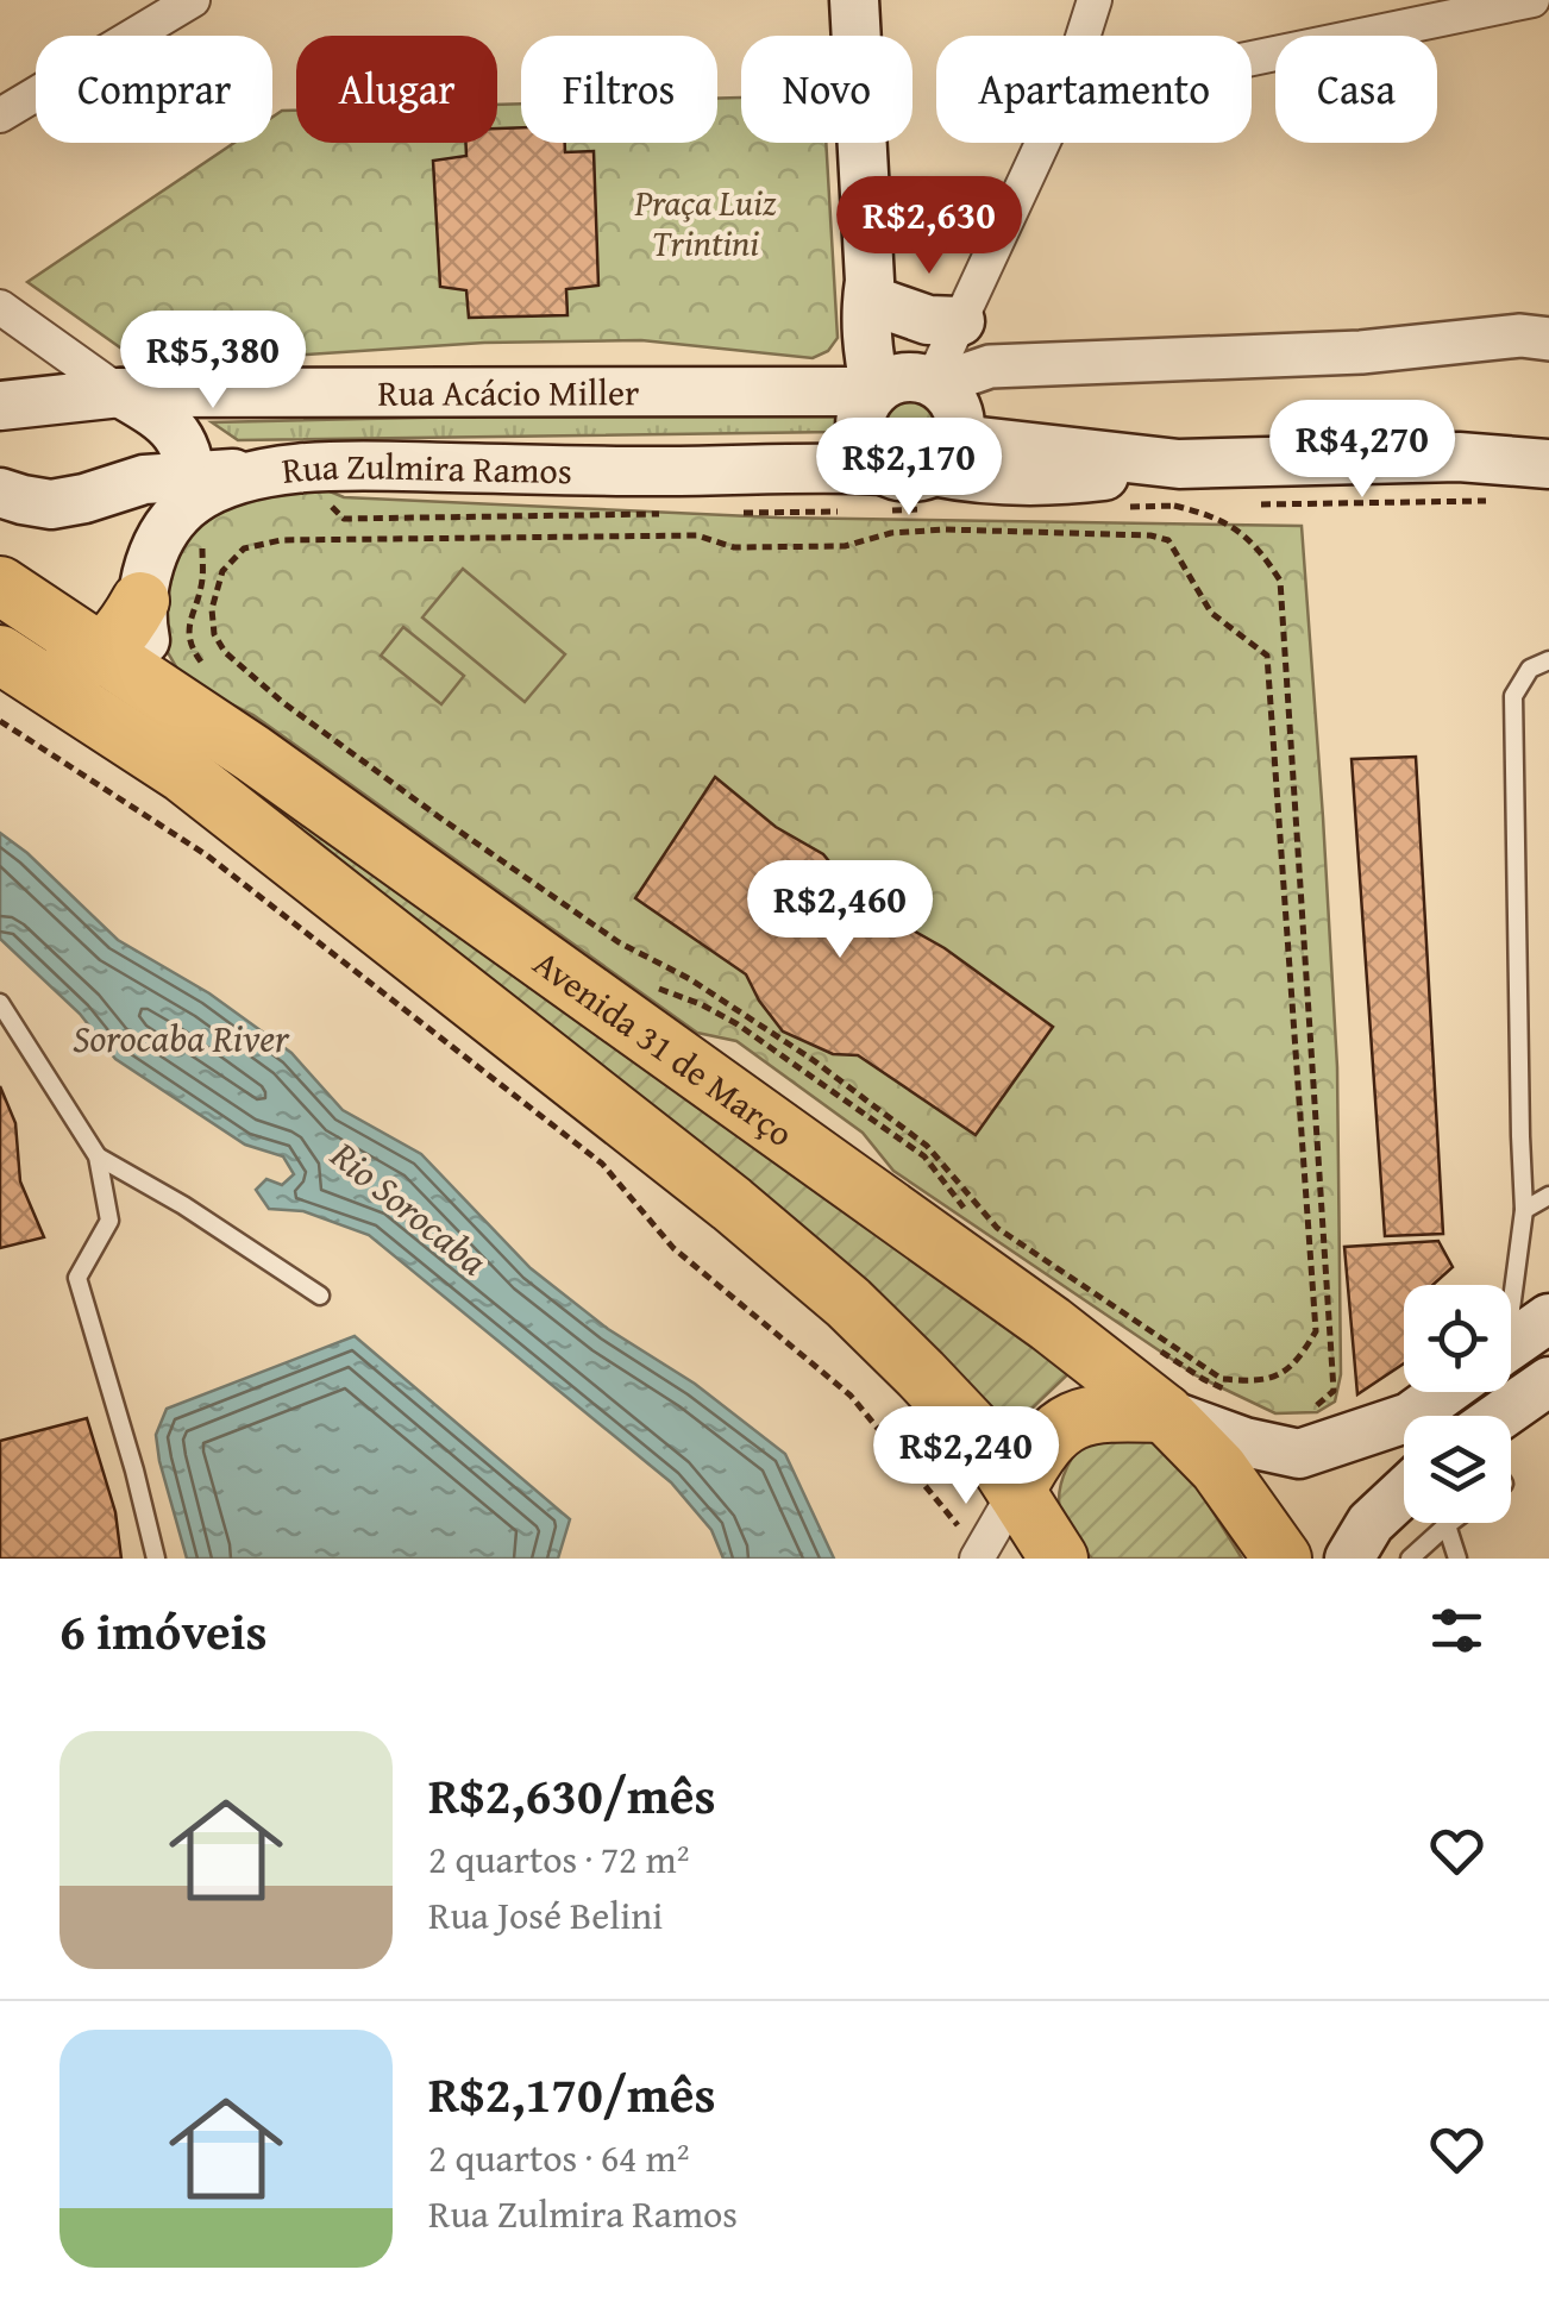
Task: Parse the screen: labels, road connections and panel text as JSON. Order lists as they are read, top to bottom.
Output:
{
  "streets": {
    "highway": ["Avenida 31 de Março"],
    "main road": ["Rua Acácio Miller", "Rua Zulmira Ramos"]
  },
  "water": ["Sorocaba River", "Rio Sorocaba"],
  "parks": ["Praça Luiz Trintini"],
  "page": {
    "chip": [
      "Comprar",
      "Alugar",
      "Filtros",
      "Novo",
      "Apartamento",
      "Casa"
    ],
    "price": [
      "R$2,630",
      "R$5,380",
      "R$4,270",
      "R$2,170",
      "R$2,460",
      "R$2,240"
    ],
    "heading": "6 imóveis",
    "list": [
      {
        "name": "R$2,630/mês",
        "note": "2 quartos · 72 m² · Rua José Belini"
      },
      {
        "name": "R$2,170/mês",
        "note": "2 quartos · 64 m² · Rua Zulmira Ramos"
      }
    ]
  }
}
